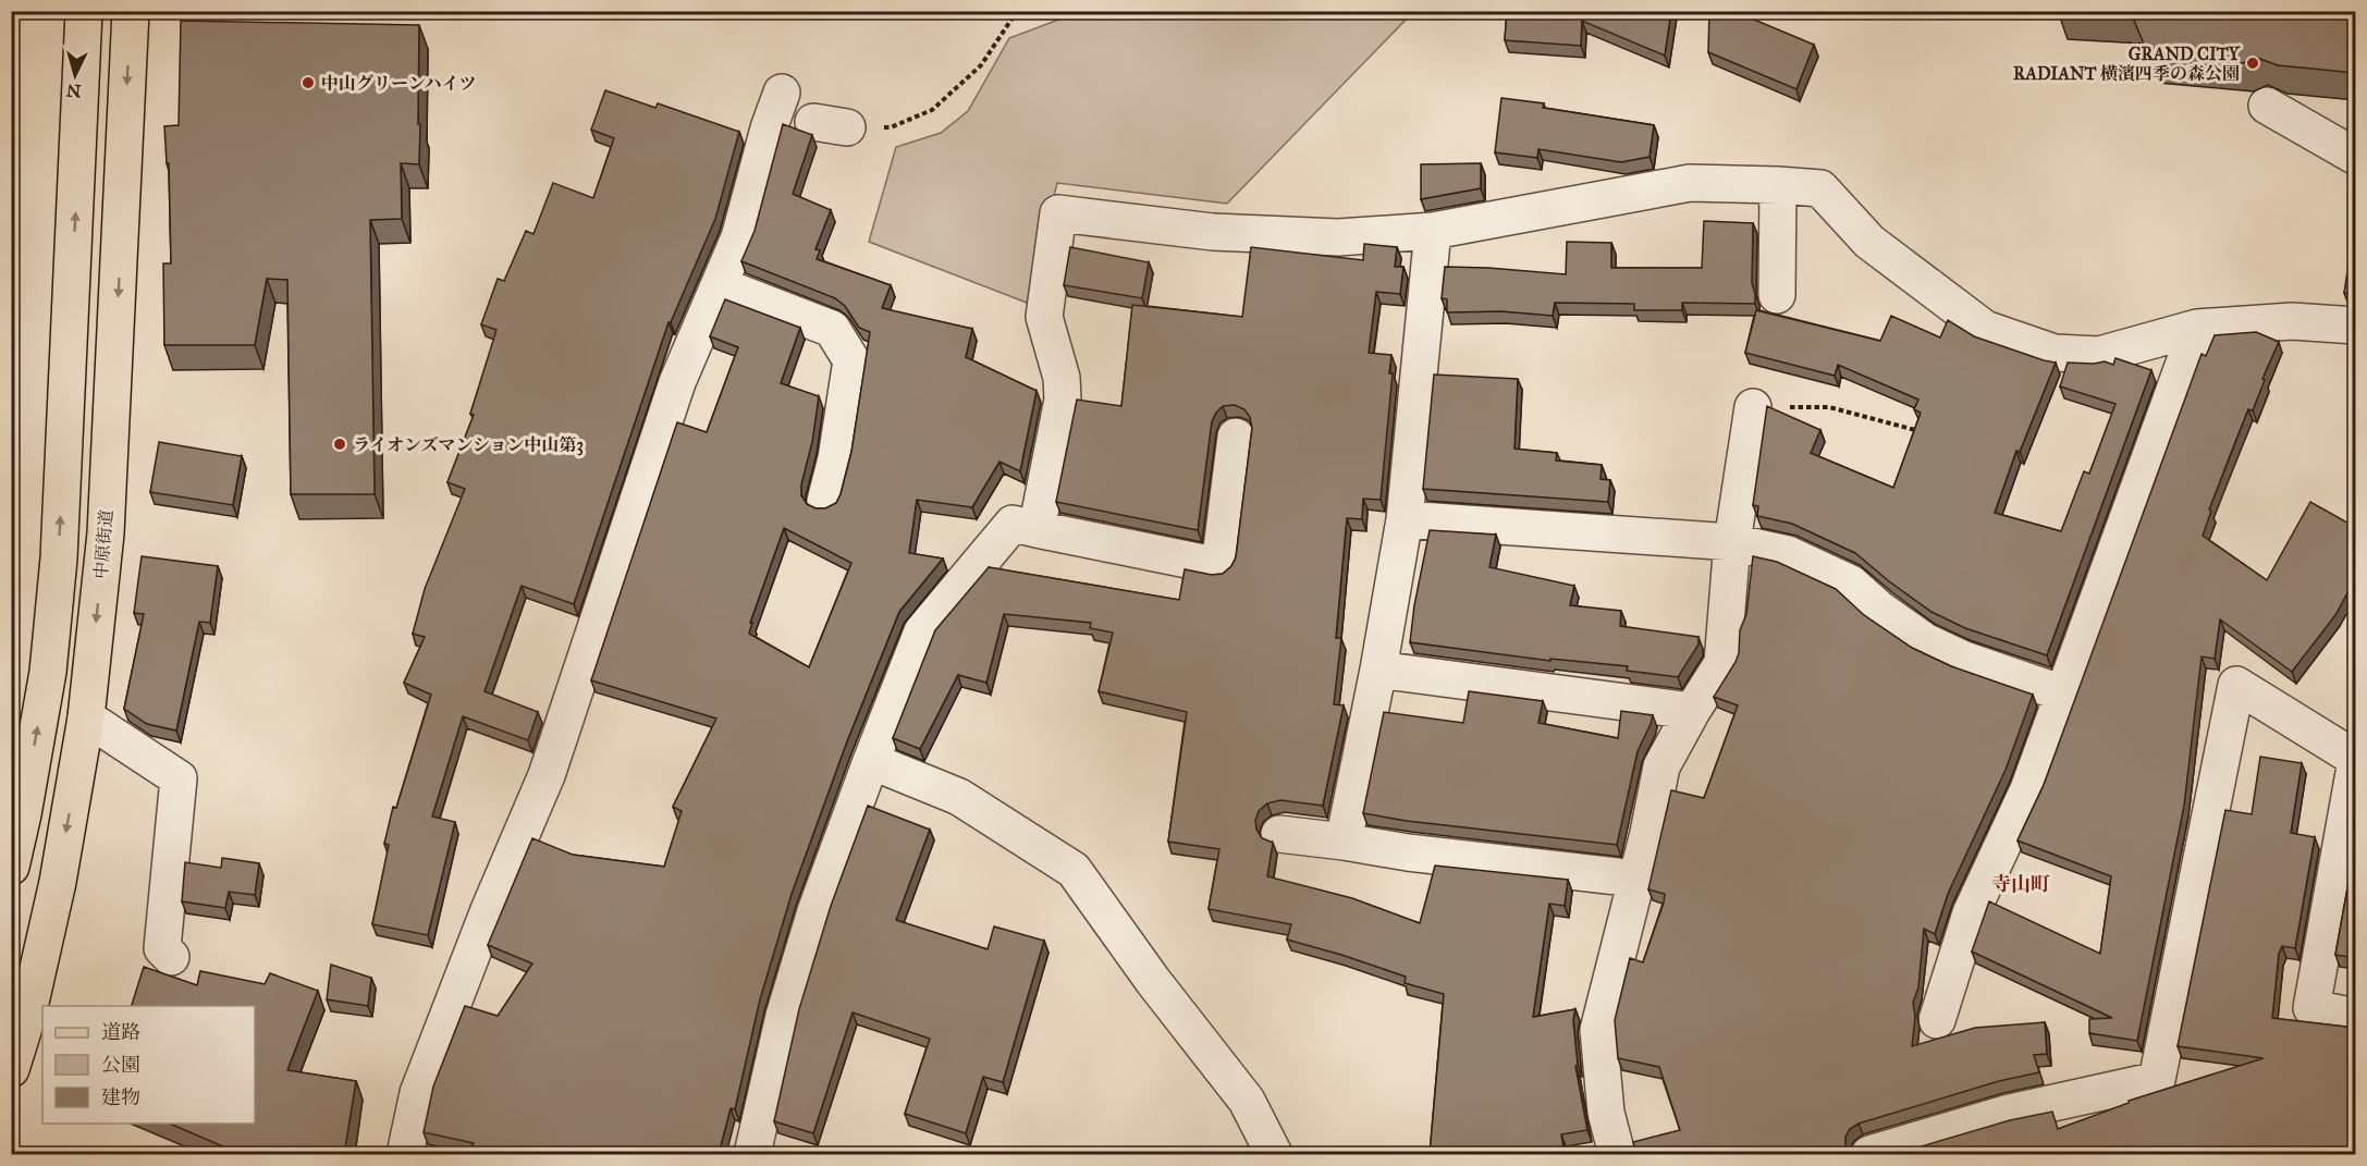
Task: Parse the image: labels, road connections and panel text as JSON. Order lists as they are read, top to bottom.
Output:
{
  "streets": {
    "main road": ["中原街道"]
  },
  "districts": ["寺山町"],
  "places": ["GRAND CITY RADIANT 横濱四季の森公園", "中山グリーンハイツ", "ライオンズマンション中山第3"],
  "legend": ["道路", "公園", "建物"],
  "north": "bottom"
}
